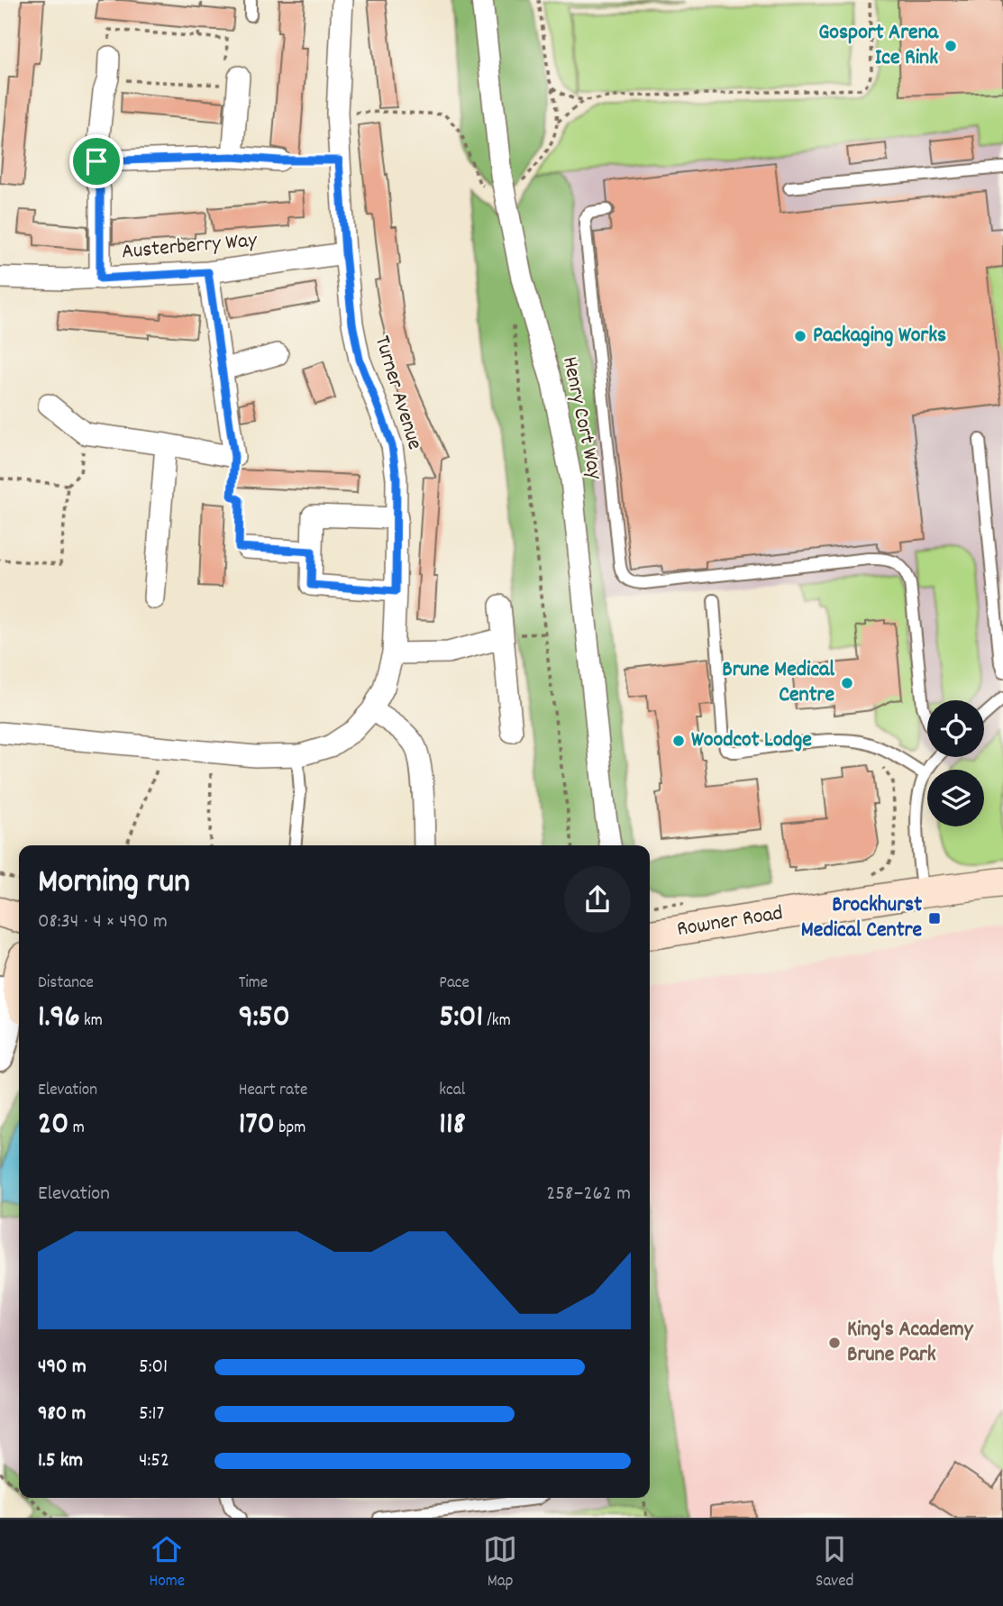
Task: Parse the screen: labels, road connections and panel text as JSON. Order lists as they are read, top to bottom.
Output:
{
  "streets": {
    "main road": ["Rowner Road"],
    "street": ["Austerberry Way", "Turner Avenue", "Henry Cort Way"]
  },
  "crossings": [
    ["Austerberry Way", "Turner Avenue"]
  ],
  "places": {
    "other": [
      "Gosport Arena Ice Rink",
      "Packaging Works",
      "Brune Medical Centre",
      "Woodcot Lodge",
      "King's Academy Brune Park"
    ],
    "transit": ["Brockhurst Medical Centre"]
  },
  "page": {
    "heading": ["Morning run", "08:34 · 4 × 490 m"],
    "stats": [
      ["Distance", "1.96 km"],
      ["Time", "9:50"],
      ["Pace", "5:01 /km"],
      ["Elevation", "20 m"],
      ["Heart rate", "170 bpm"],
      ["kcal", "118"]
    ],
    "chart": ["Elevation", "258–262 m"],
    "list": [
      {
        "name": "490 m",
        "note": "5:01"
      },
      {
        "name": "980 m",
        "note": "5:17"
      },
      {
        "name": "1.5 km",
        "note": "4:52"
      }
    ],
    "tabs": ["Home", "Map", "Saved"]
  }
}
